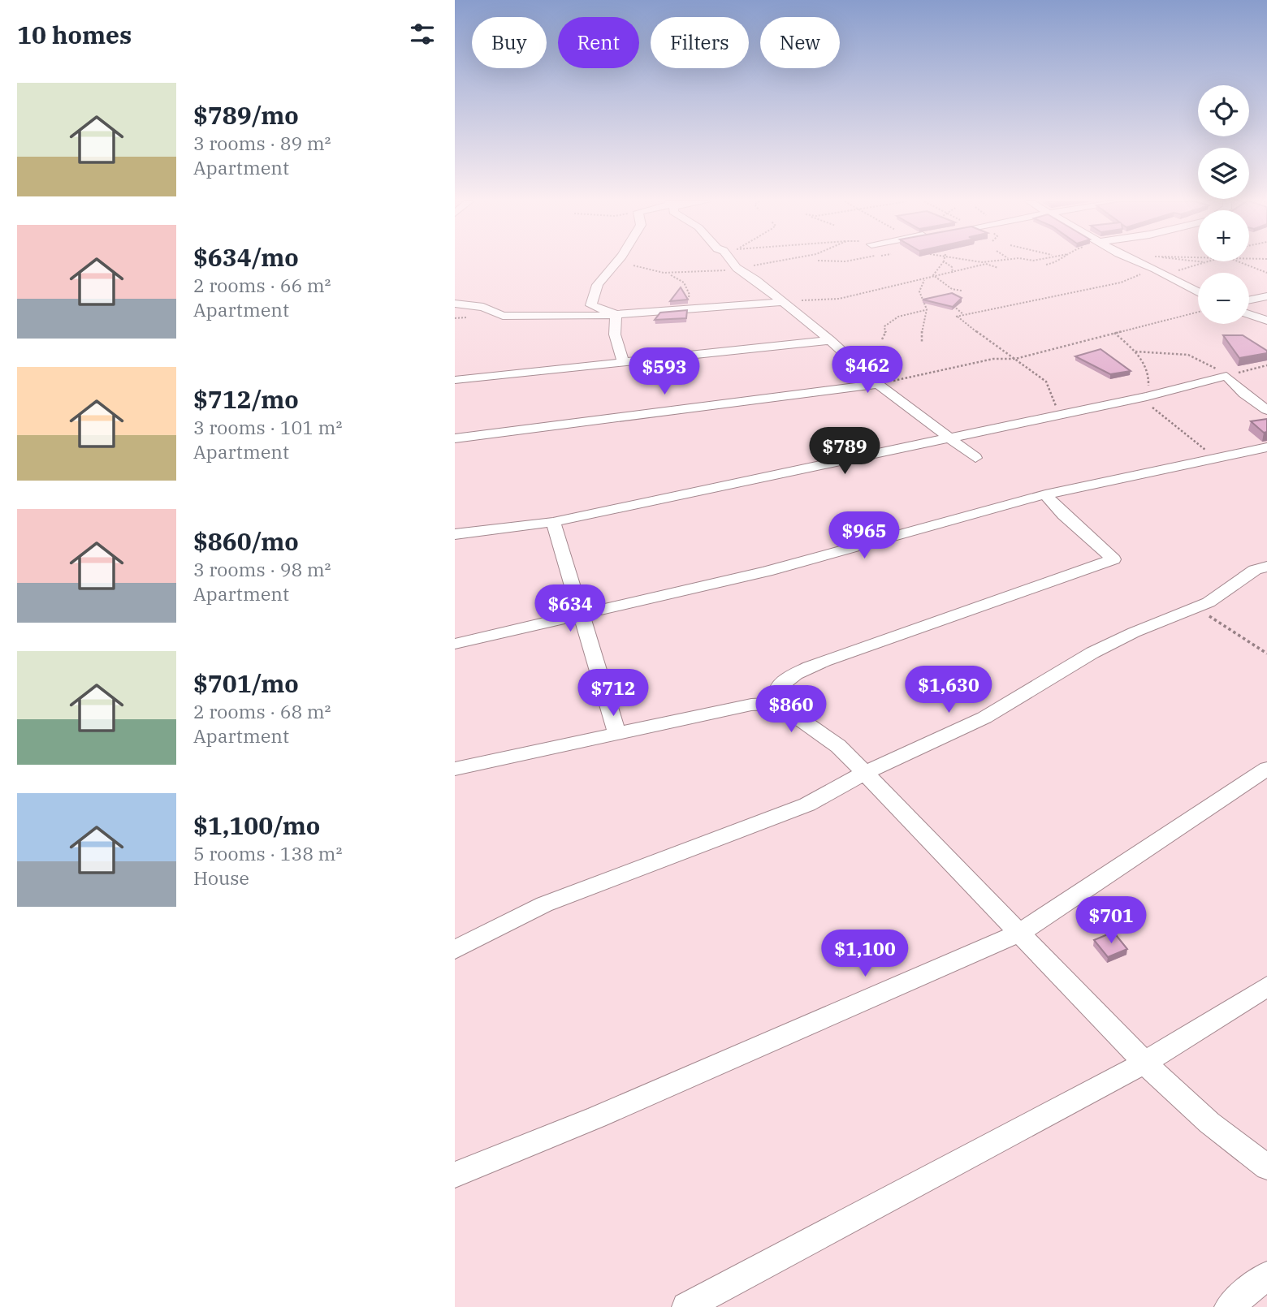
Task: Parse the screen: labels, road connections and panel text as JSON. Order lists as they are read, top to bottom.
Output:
{
  "page": {
    "heading": "10 homes",
    "chip": [
      "Buy",
      "Rent",
      "Filters",
      "New"
    ],
    "list": [
      {
        "name": "$789/mo",
        "note": "3 rooms · 89 m² · Apartment"
      },
      {
        "name": "$634/mo",
        "note": "2 rooms · 66 m² · Apartment"
      },
      {
        "name": "$712/mo",
        "note": "3 rooms · 101 m² · Apartment"
      },
      {
        "name": "$860/mo",
        "note": "3 rooms · 98 m² · Apartment"
      },
      {
        "name": "$701/mo",
        "note": "2 rooms · 68 m² · Apartment"
      },
      {
        "name": "$1,100/mo",
        "note": "5 rooms · 138 m² · House"
      }
    ],
    "map_buttons": ["+", "−"],
    "price": [
      "$462",
      "$593",
      "$789",
      "$965",
      "$634",
      "$1,630",
      "$712",
      "$860",
      "$701",
      "$1,100"
    ]
  }
}
